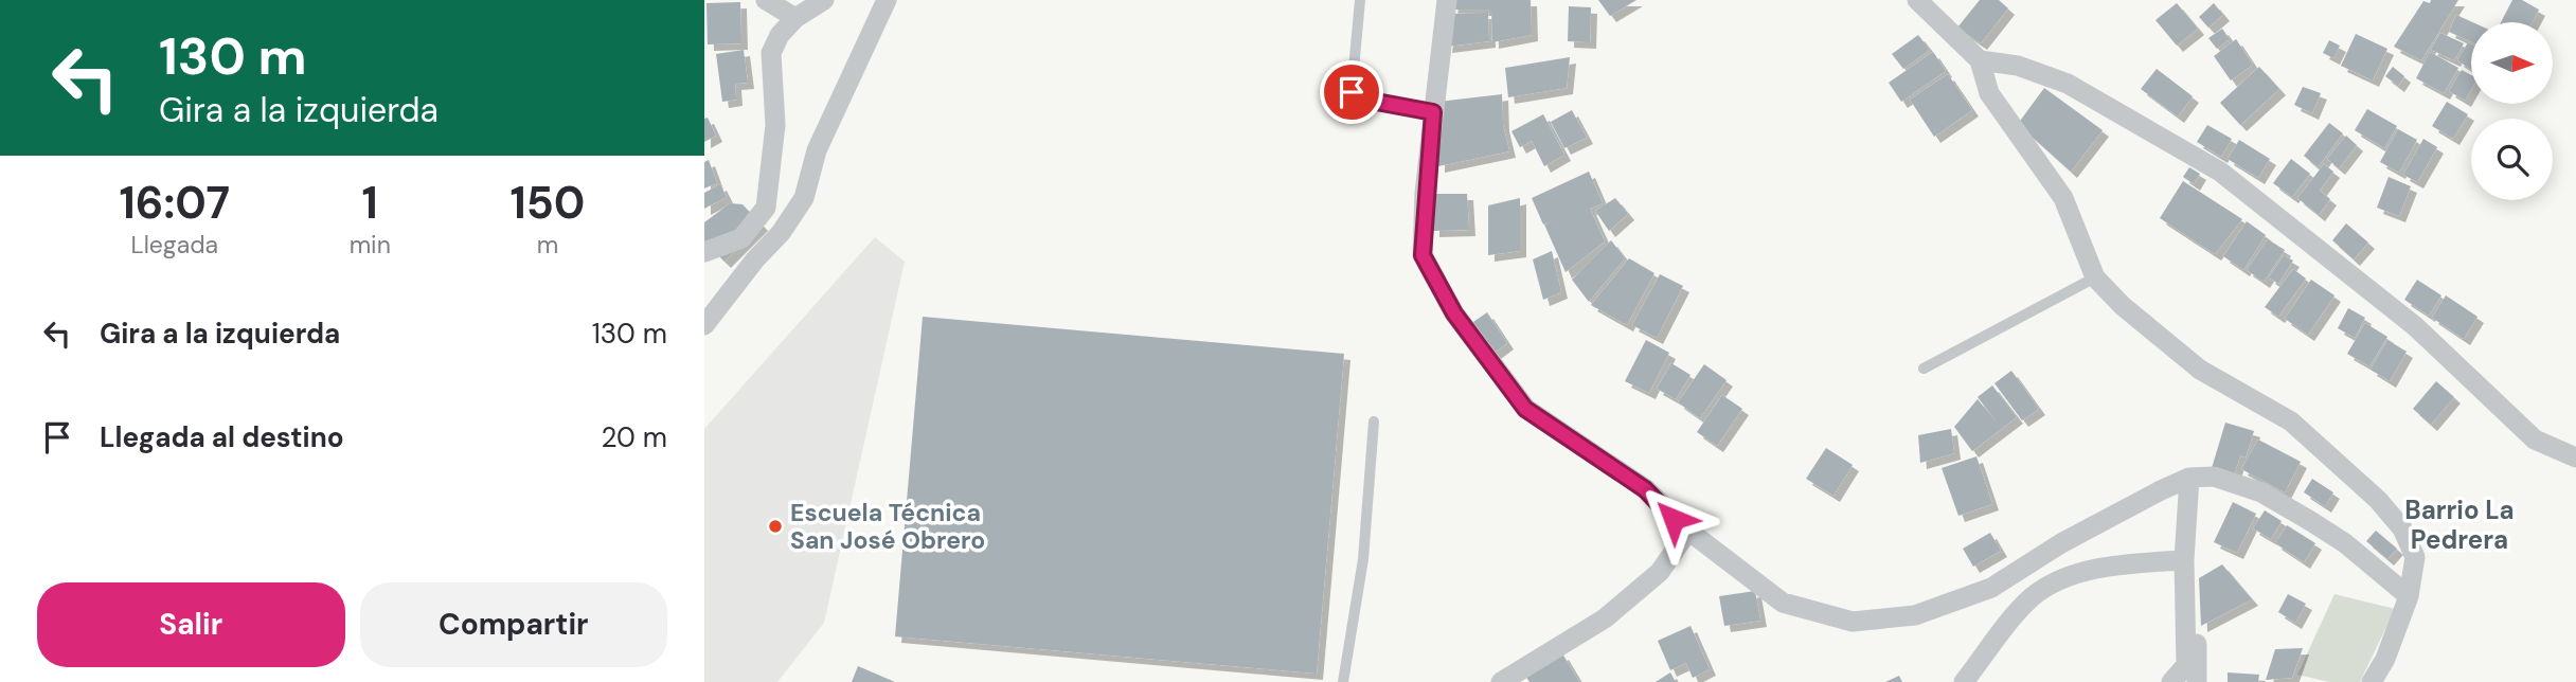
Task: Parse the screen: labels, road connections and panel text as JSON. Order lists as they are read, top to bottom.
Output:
{
  "districts": ["Barrio La Pedrera"],
  "places": ["Escuela Técnica San José Obrero"],
  "north": "right",
  "page": {
    "turn": ["130 m", "Gira a la izquierda"],
    "eta": [
      "16:07",
      "Llegada",
      "1",
      "min",
      "150",
      "m"
    ],
    "list": [
      {
        "name": "Gira a la izquierda",
        "value": "130 m"
      },
      {
        "name": "Llegada al destino",
        "value": "20 m"
      }
    ],
    "buttons": ["Salir", "Compartir"]
  }
}
